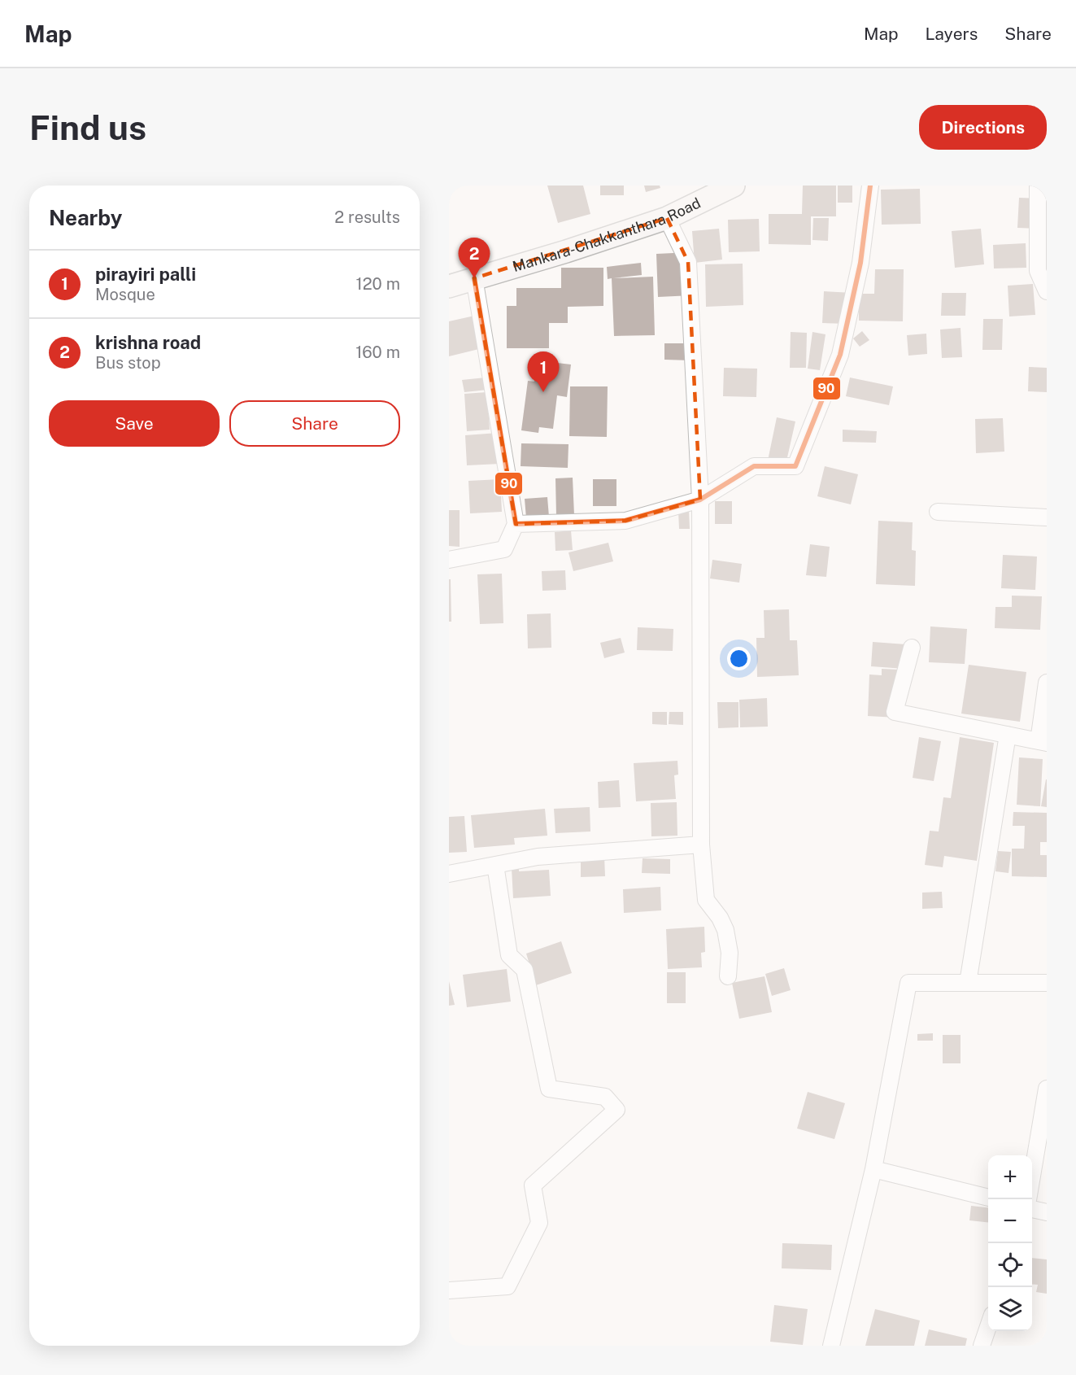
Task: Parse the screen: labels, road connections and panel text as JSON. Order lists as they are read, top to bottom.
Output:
{
  "streets": {
    "main road": ["Mankara-Chakkanthara Road"]
  },
  "lines": ["transit line 90"],
  "page": {
    "header": "Map",
    "nav": ["Map", "Layers", "Share"],
    "buttons": [
      "Directions",
      ["Save", "Share"]
    ],
    "title": "Find us",
    "heading": ["Nearby", "2 results"],
    "pins": ["2", "1"],
    "list": [
      {
        "mark": "1",
        "name": "pirayiri palli",
        "note": "Mosque",
        "value": "120 m"
      },
      {
        "mark": "2",
        "name": "krishna road",
        "note": "Bus stop",
        "value": "160 m"
      }
    ],
    "map_buttons": ["+", "−"]
  }
}
